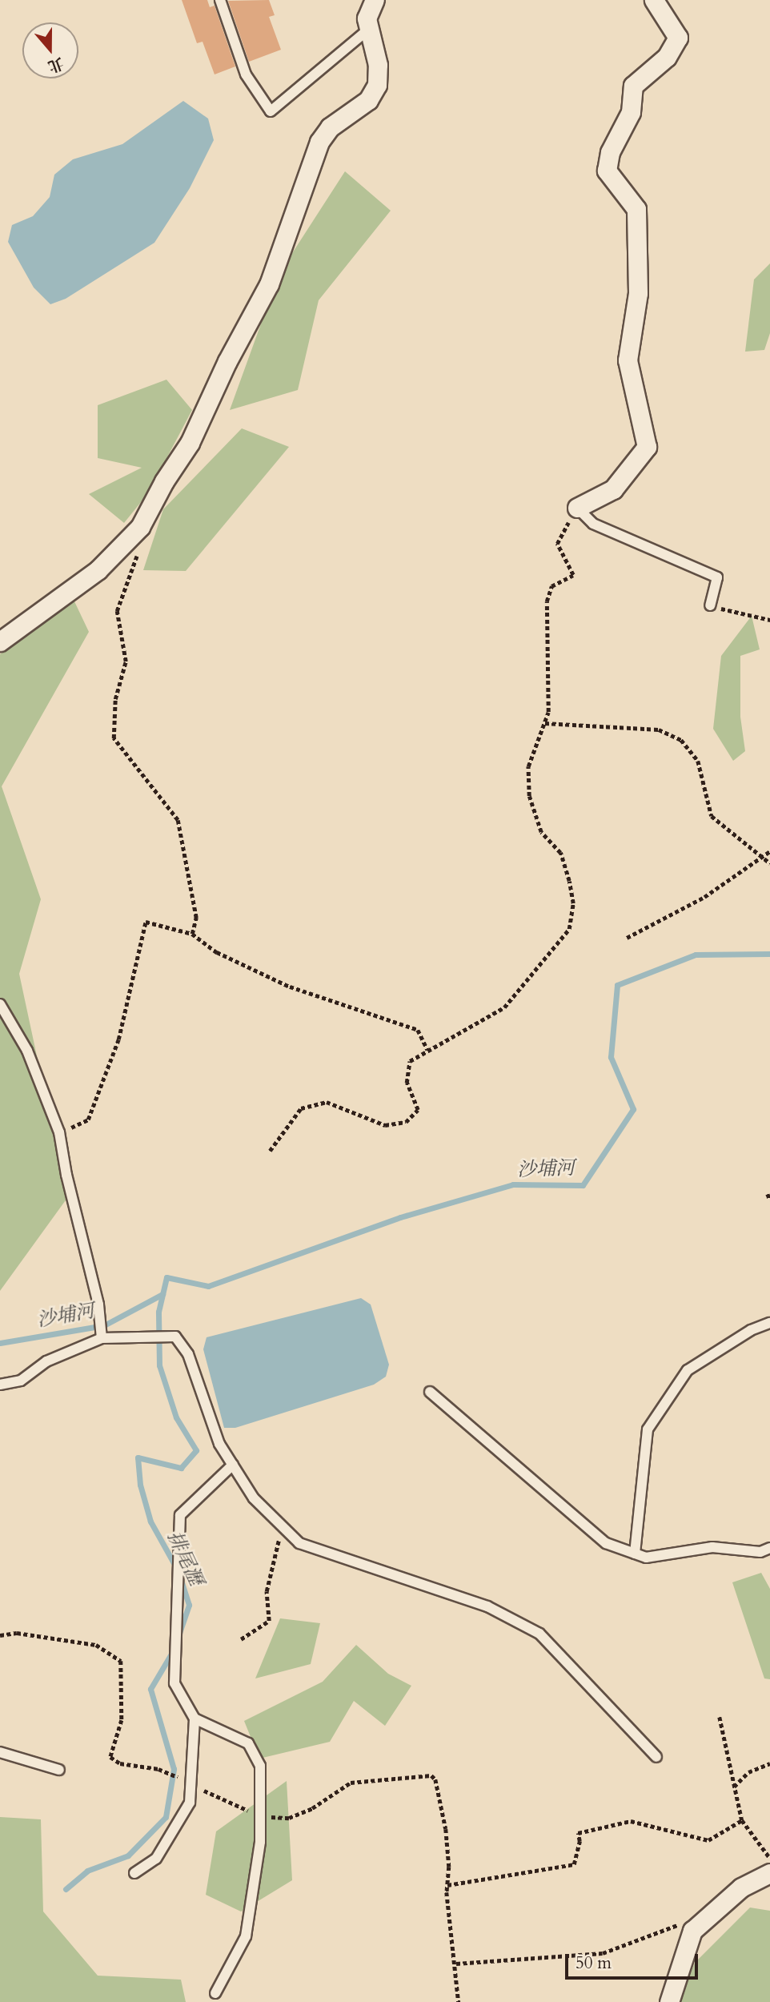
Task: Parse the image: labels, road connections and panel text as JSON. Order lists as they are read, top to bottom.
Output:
{
  "water": ["沙埔河", "排尾瀝"],
  "scale_bar": "50 m",
  "north": "bottom"
}
